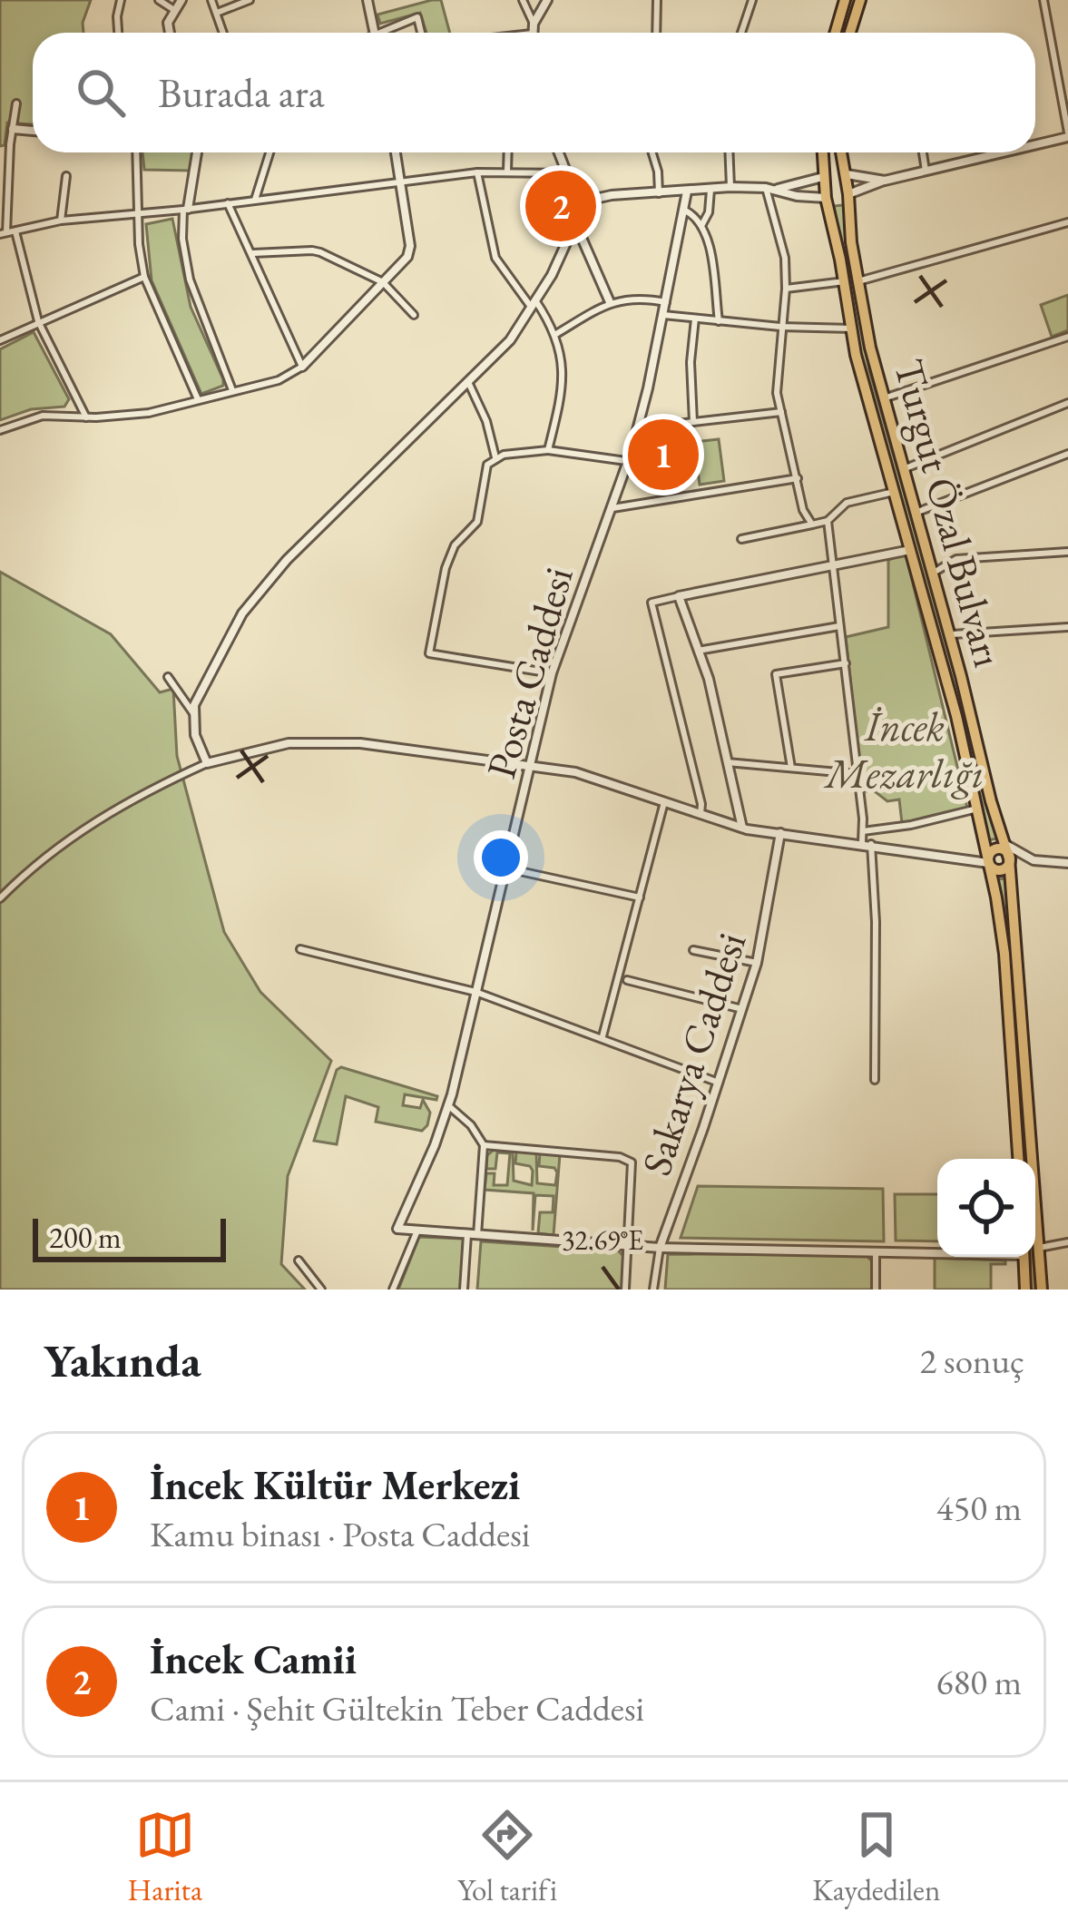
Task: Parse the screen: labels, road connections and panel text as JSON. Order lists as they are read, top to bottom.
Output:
{
  "streets": {
    "main road": ["Turgut Özal Bulvarı"],
    "street": ["Posta Caddesi", "Sakarya Caddesi"]
  },
  "parks": ["İncek Mezarlığı"],
  "scale_bar": "200 m",
  "page": {
    "search": "Burada ara",
    "pins": ["2", "1"],
    "scale": "200 m",
    "heading": ["Yakında", "2 sonuç"],
    "list": [
      {
        "mark": "1",
        "name": "İncek Kültür Merkezi",
        "note": "Kamu binası · Posta Caddesi",
        "value": "450 m"
      },
      {
        "mark": "2",
        "name": "İncek Camii",
        "note": "Cami · Şehit Gültekin Teber Caddesi",
        "value": "680 m"
      }
    ],
    "nav": ["Harita", "Yol tarifi", "Kaydedilen"]
  },
  "coordinates": ["32.69°E"]
}
